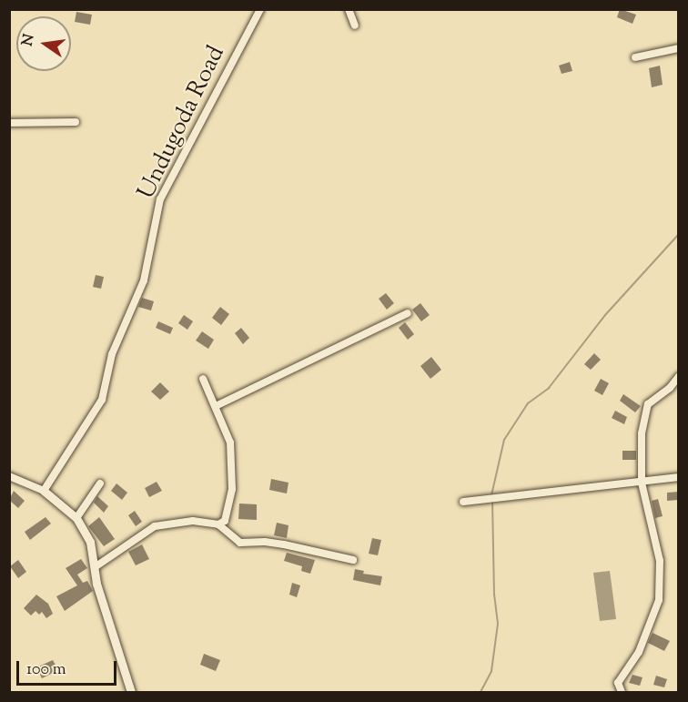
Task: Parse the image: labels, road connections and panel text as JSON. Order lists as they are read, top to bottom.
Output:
{
  "streets": {
    "street": ["Undugoda Road"]
  },
  "scale_bar": "100 m",
  "north": "left"
}
